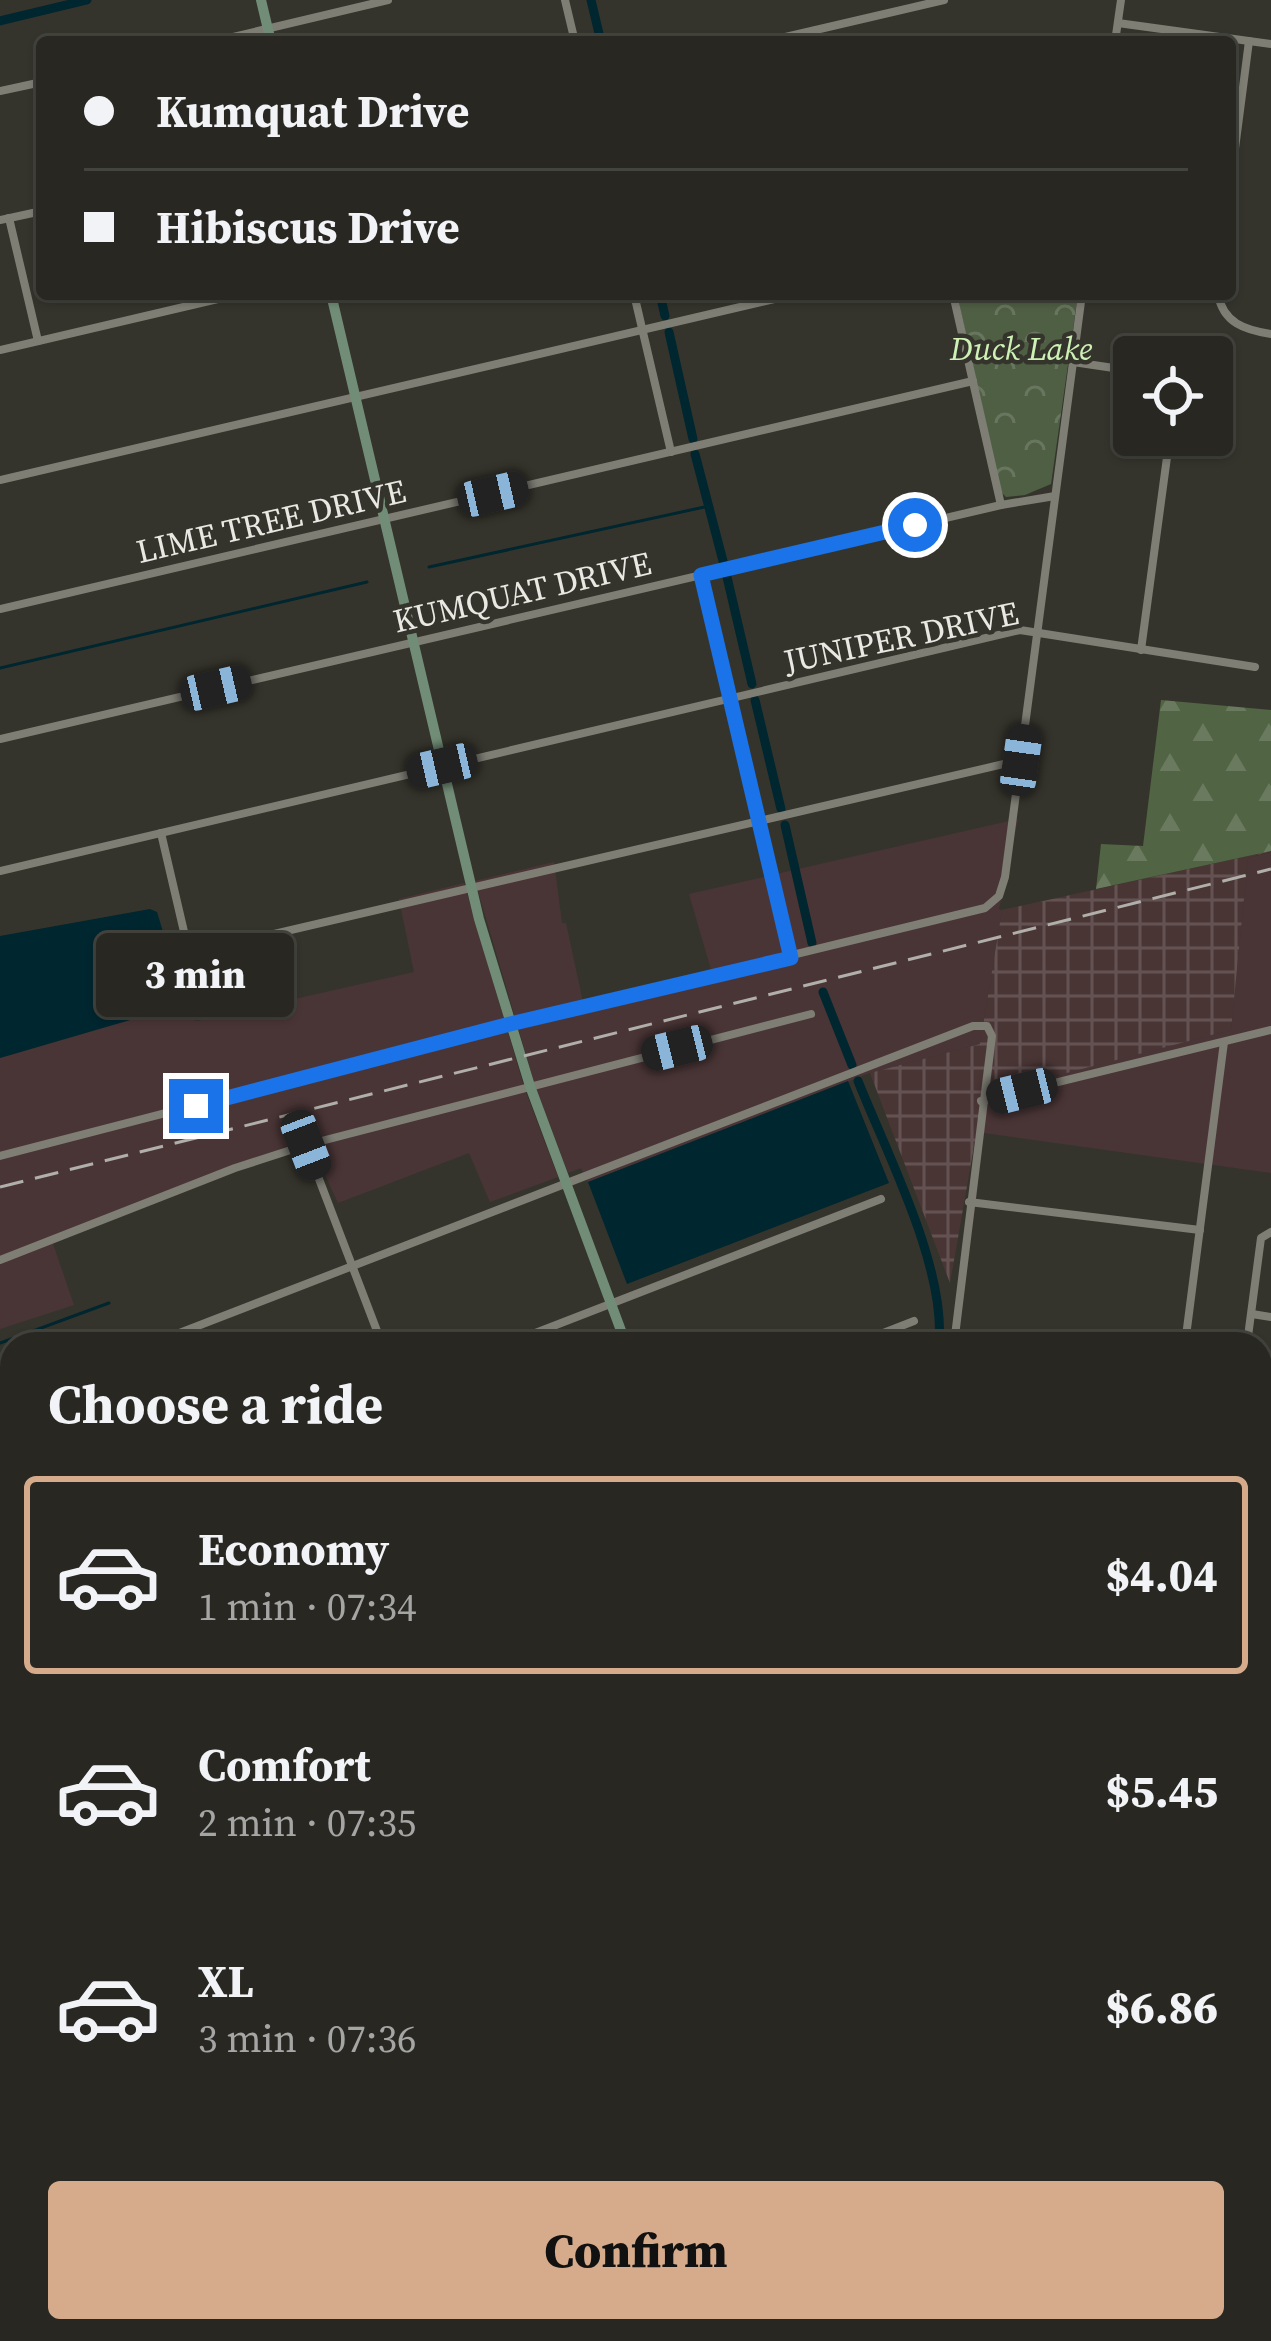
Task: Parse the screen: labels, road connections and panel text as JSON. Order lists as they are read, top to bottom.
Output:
{
  "streets": {
    "street": ["LIME TREE DRIVE", "KUMQUAT DRIVE", "JUNIPER DRIVE"]
  },
  "parks": ["Duck Lake"],
  "page": {
    "banner": ["Kumquat Drive", "Hibiscus Drive"],
    "bubble": "3 min",
    "heading": "Choose a ride",
    "list": [
      {
        "name": "Economy",
        "note": "1 min · 07:34",
        "value": "$4.04"
      },
      {
        "name": "Comfort",
        "note": "2 min · 07:35",
        "value": "$5.45"
      },
      {
        "name": "XL",
        "note": "3 min · 07:36",
        "value": "$6.86"
      }
    ],
    "buttons": "Confirm"
  }
}
